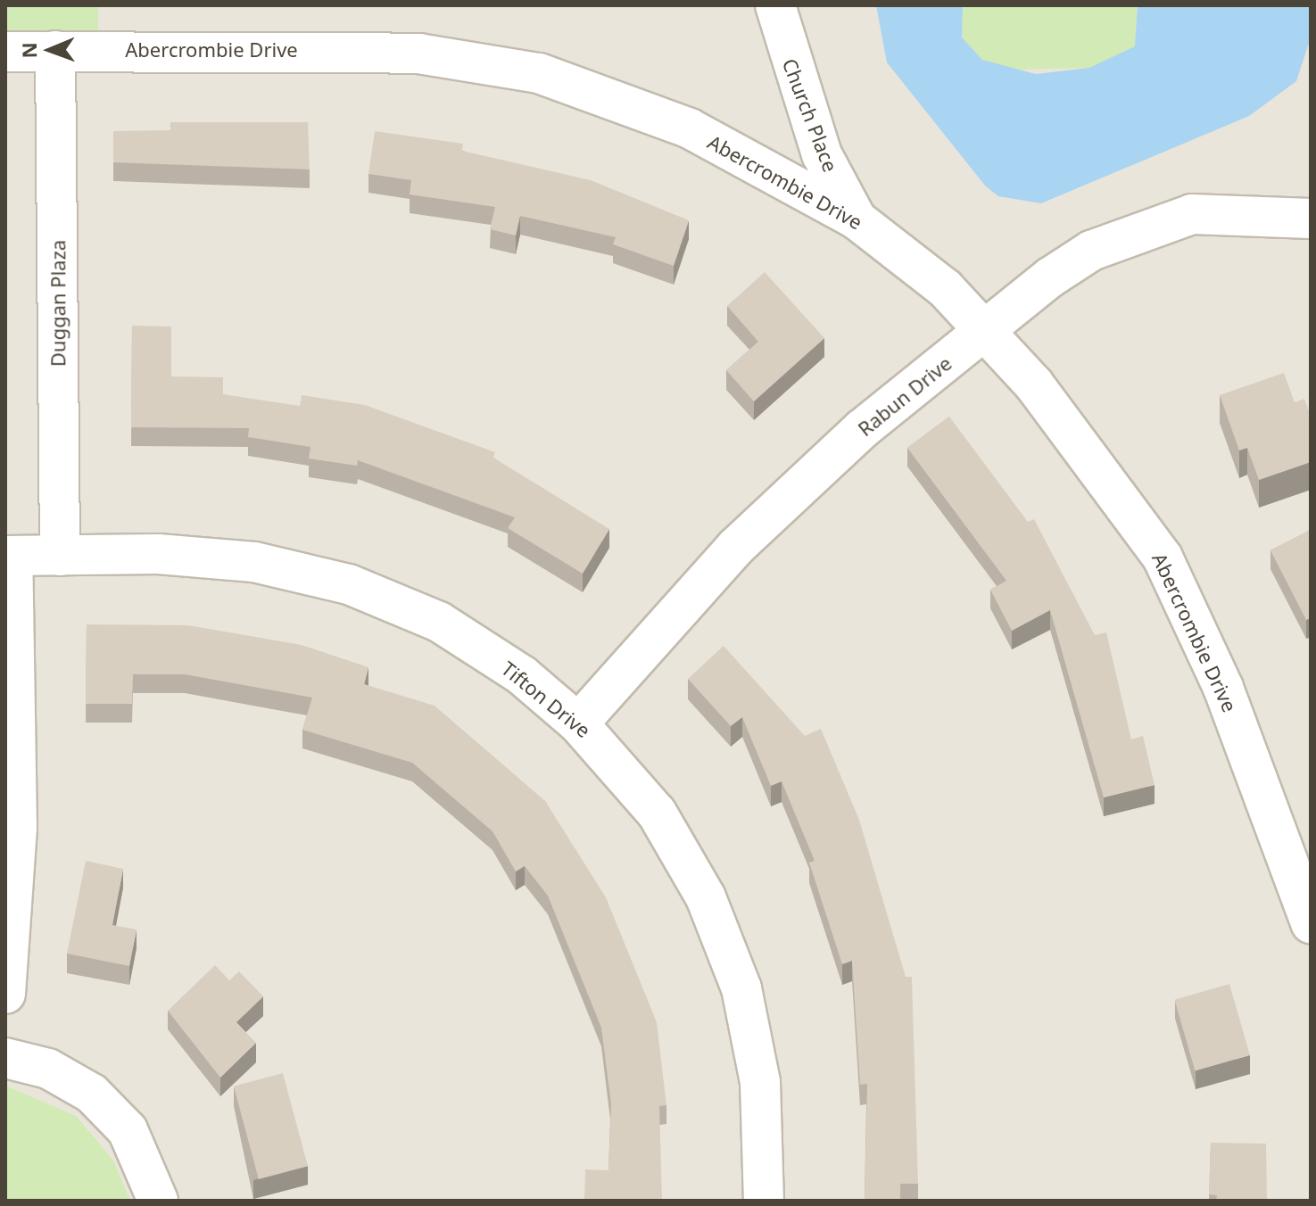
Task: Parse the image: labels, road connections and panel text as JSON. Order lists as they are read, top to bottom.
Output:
{
  "streets": {
    "street": [
      "Abercrombie Drive",
      "Church Place",
      "Duggan Plaza",
      "Rabun Drive",
      "Tifton Drive"
    ]
  },
  "crossings": [
    ["Abercrombie Drive", "Church Place"],
    ["Abercrombie Drive", "Duggan Plaza"],
    ["Abercrombie Drive", "Rabun Drive"],
    ["Duggan Plaza", "Tifton Drive"],
    ["Rabun Drive", "Tifton Drive"]
  ],
  "north": "left"
}
